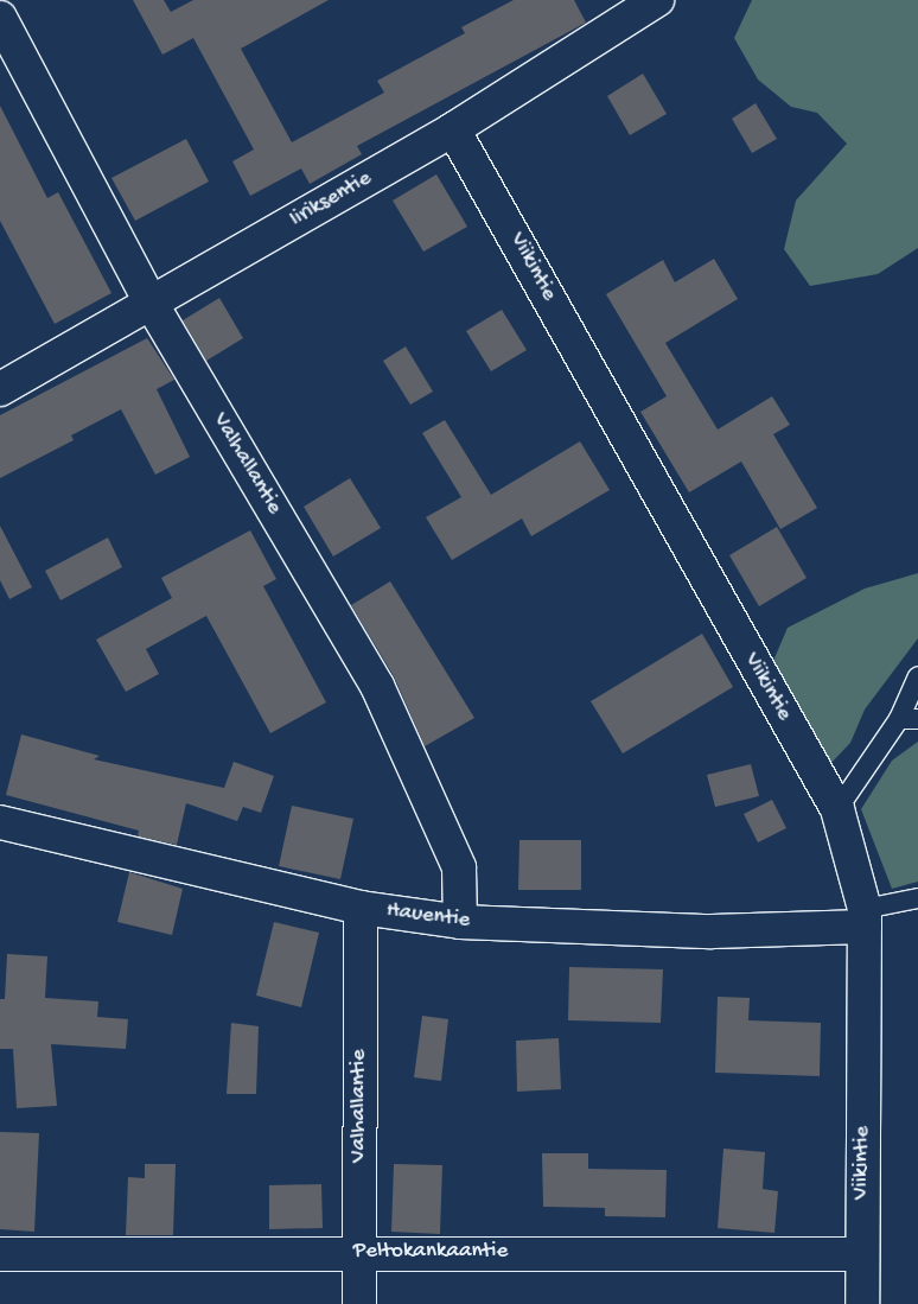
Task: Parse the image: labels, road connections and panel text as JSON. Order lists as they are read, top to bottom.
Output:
{
  "streets": {
    "street": [
      "Iiriksentie",
      "Viikintie",
      "Valhallantie",
      "Hauentie",
      "Peltokankaantie"
    ]
  },
  "crossings": [
    ["Iiriksentie", "Viikintie"],
    ["Iiriksentie", "Valhallantie"],
    ["Viikintie", "Hauentie"],
    ["Viikintie", "Peltokankaantie"],
    ["Valhallantie", "Hauentie"],
    ["Valhallantie", "Peltokankaantie"]
  ]
}
